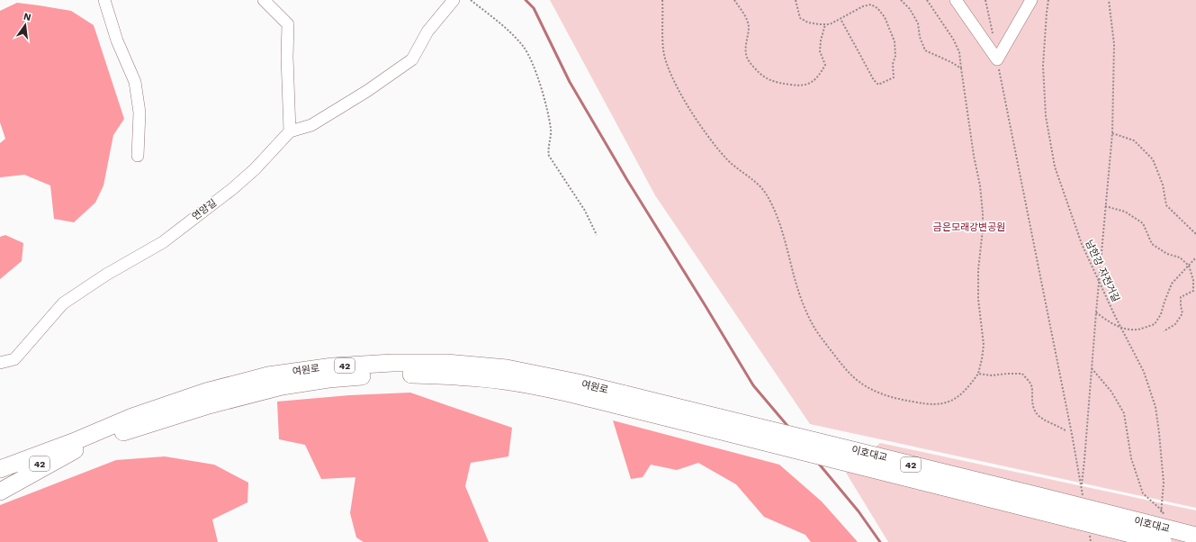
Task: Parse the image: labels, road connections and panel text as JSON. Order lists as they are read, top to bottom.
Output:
{
  "streets": {
    "highway": ["42", "여원로", "이호대교"],
    "street": ["연양길"],
    "path": ["남한강 자전거길"]
  },
  "crossings": [
    ["여원로", "이호대교"]
  ],
  "parks": ["금은모래강변공원"],
  "north": "top"
}
